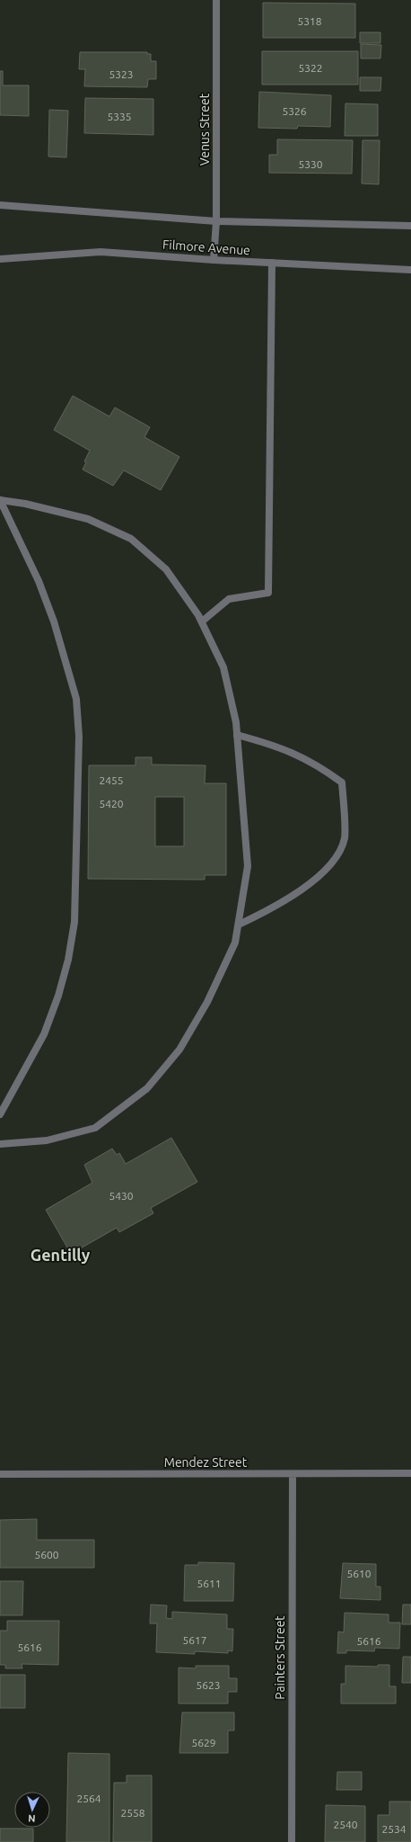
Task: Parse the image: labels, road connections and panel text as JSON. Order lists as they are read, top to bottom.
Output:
{
  "streets": {
    "street": [
      "Venus Street",
      "Filmore Avenue",
      "Mendez Street",
      "Painters Street"
    ]
  },
  "crossings": [
    ["Venus Street", "Filmore Avenue"],
    ["Mendez Street", "Painters Street"]
  ],
  "districts": ["Gentilly"],
  "house_numbers": [
    "5318",
    "5322",
    "5323",
    "5326",
    "5335",
    "5330",
    "2455",
    "5420",
    "5430",
    "5600",
    "5610",
    "5611",
    "5617",
    "5616",
    "5616",
    "5623",
    "5629",
    "2564",
    "2558",
    "2540",
    "2534"
  ],
  "north": "bottom"
}
